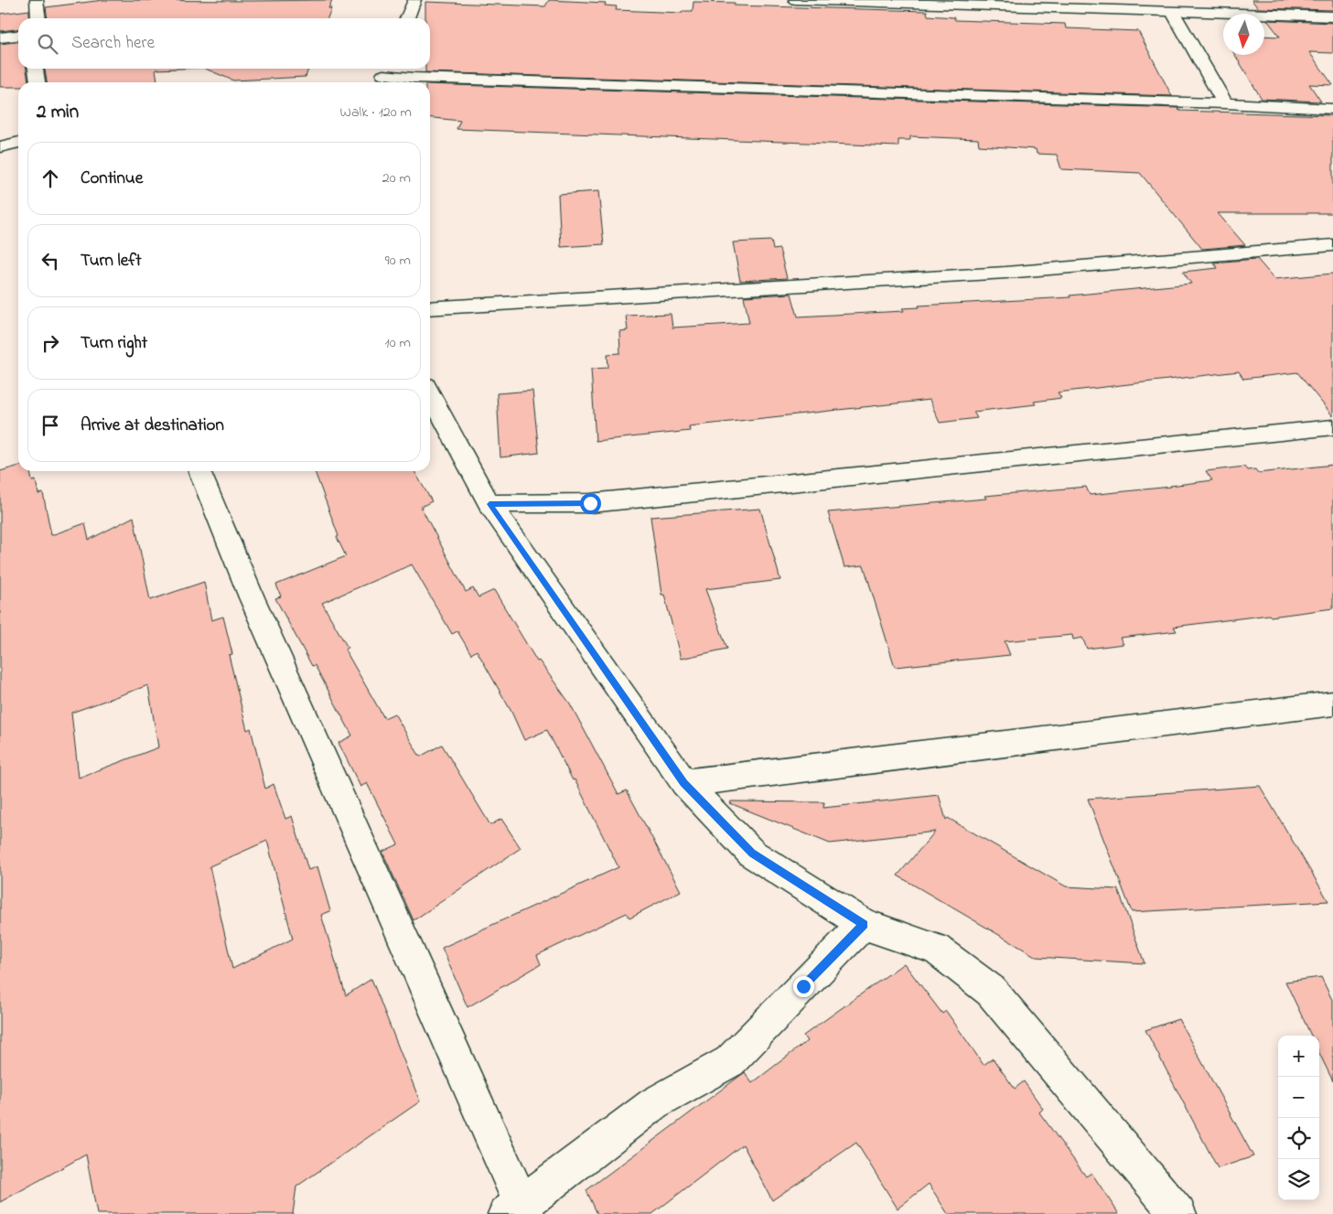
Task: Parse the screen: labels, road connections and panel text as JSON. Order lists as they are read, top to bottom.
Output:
{
  "north": "bottom",
  "page": {
    "search": "Search here",
    "heading": ["2 min", "Walk · 120 m"],
    "list": [
      ["Continue", "20 m"],
      ["Turn left", "90 m"],
      ["Turn right", "10 m"],
      "Arrive at destination"
    ],
    "map_buttons": ["+", "−"]
  }
}
